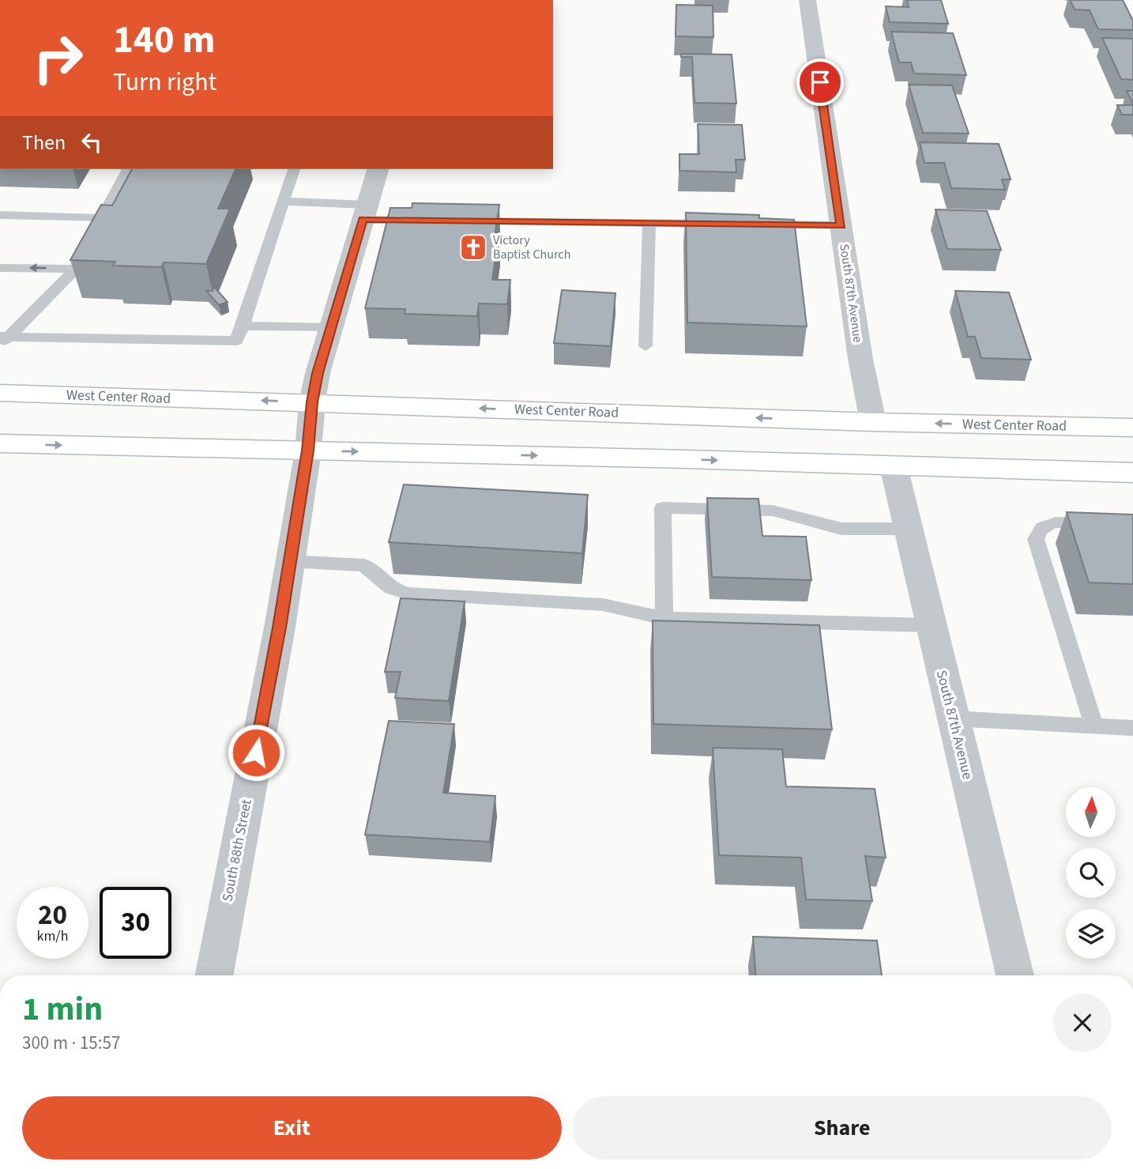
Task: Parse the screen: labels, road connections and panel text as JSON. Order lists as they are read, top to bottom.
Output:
{
  "streets": {
    "main road": ["West Center Road"],
    "street": ["South 87th Avenue", "South 88th Street"]
  },
  "crossings": [
    ["South 87th Avenue", "West Center Road"],
    ["West Center Road", "South 88th Street"]
  ],
  "places": {
    "church": ["Victory Baptist Church"]
  },
  "north": "top",
  "page": {
    "turn": ["140 m", "Turn right"],
    "then": "Then",
    "speed": "20 km/h",
    "limit": "30",
    "heading": ["1 min", "300 m · 15:57"],
    "buttons": ["Exit", "Share"]
  }
}
